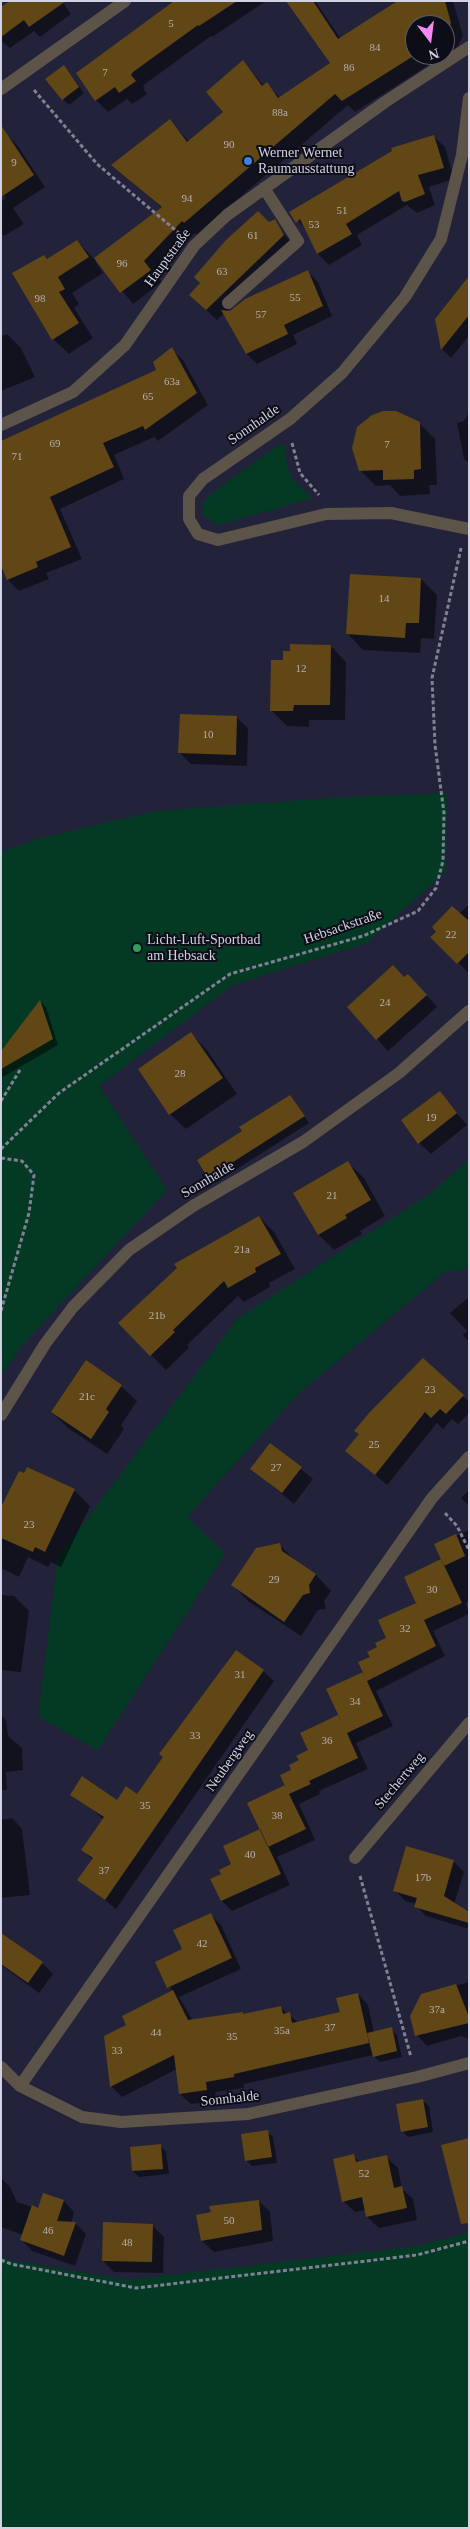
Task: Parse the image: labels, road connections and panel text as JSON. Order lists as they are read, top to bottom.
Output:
{
  "streets": {
    "street": [
      "Hauptstraße",
      "Sonnhalde",
      "Neubergweg",
      "Stechertweg"
    ],
    "path": ["Hebsackstraße"]
  },
  "crossings": [
    ["Sonnhalde", "Hebsackstraße"],
    ["Sonnhalde", "Neubergweg"]
  ],
  "places": ["Werner Wernet Raumausstattung", "Licht-Luft-Sportbad am Hebsack"],
  "house_numbers": [
    "5",
    "84",
    "86",
    "7",
    "88a",
    "90",
    "9",
    "94",
    "51",
    "53",
    "61",
    "96",
    "63",
    "55",
    "98",
    "57",
    "63a",
    "65",
    "69",
    "7",
    "71",
    "14",
    "12",
    "10",
    "22",
    "24",
    "28",
    "19",
    "21",
    "21a",
    "21b",
    "23",
    "21c",
    "25",
    "27",
    "23",
    "29",
    "30",
    "32",
    "31",
    "34",
    "33",
    "36",
    "35",
    "38",
    "40",
    "37",
    "17b",
    "42",
    "37a",
    "37",
    "35a",
    "44",
    "35",
    "33",
    "52",
    "50",
    "46",
    "48"
  ],
  "north": "bottom"
}
